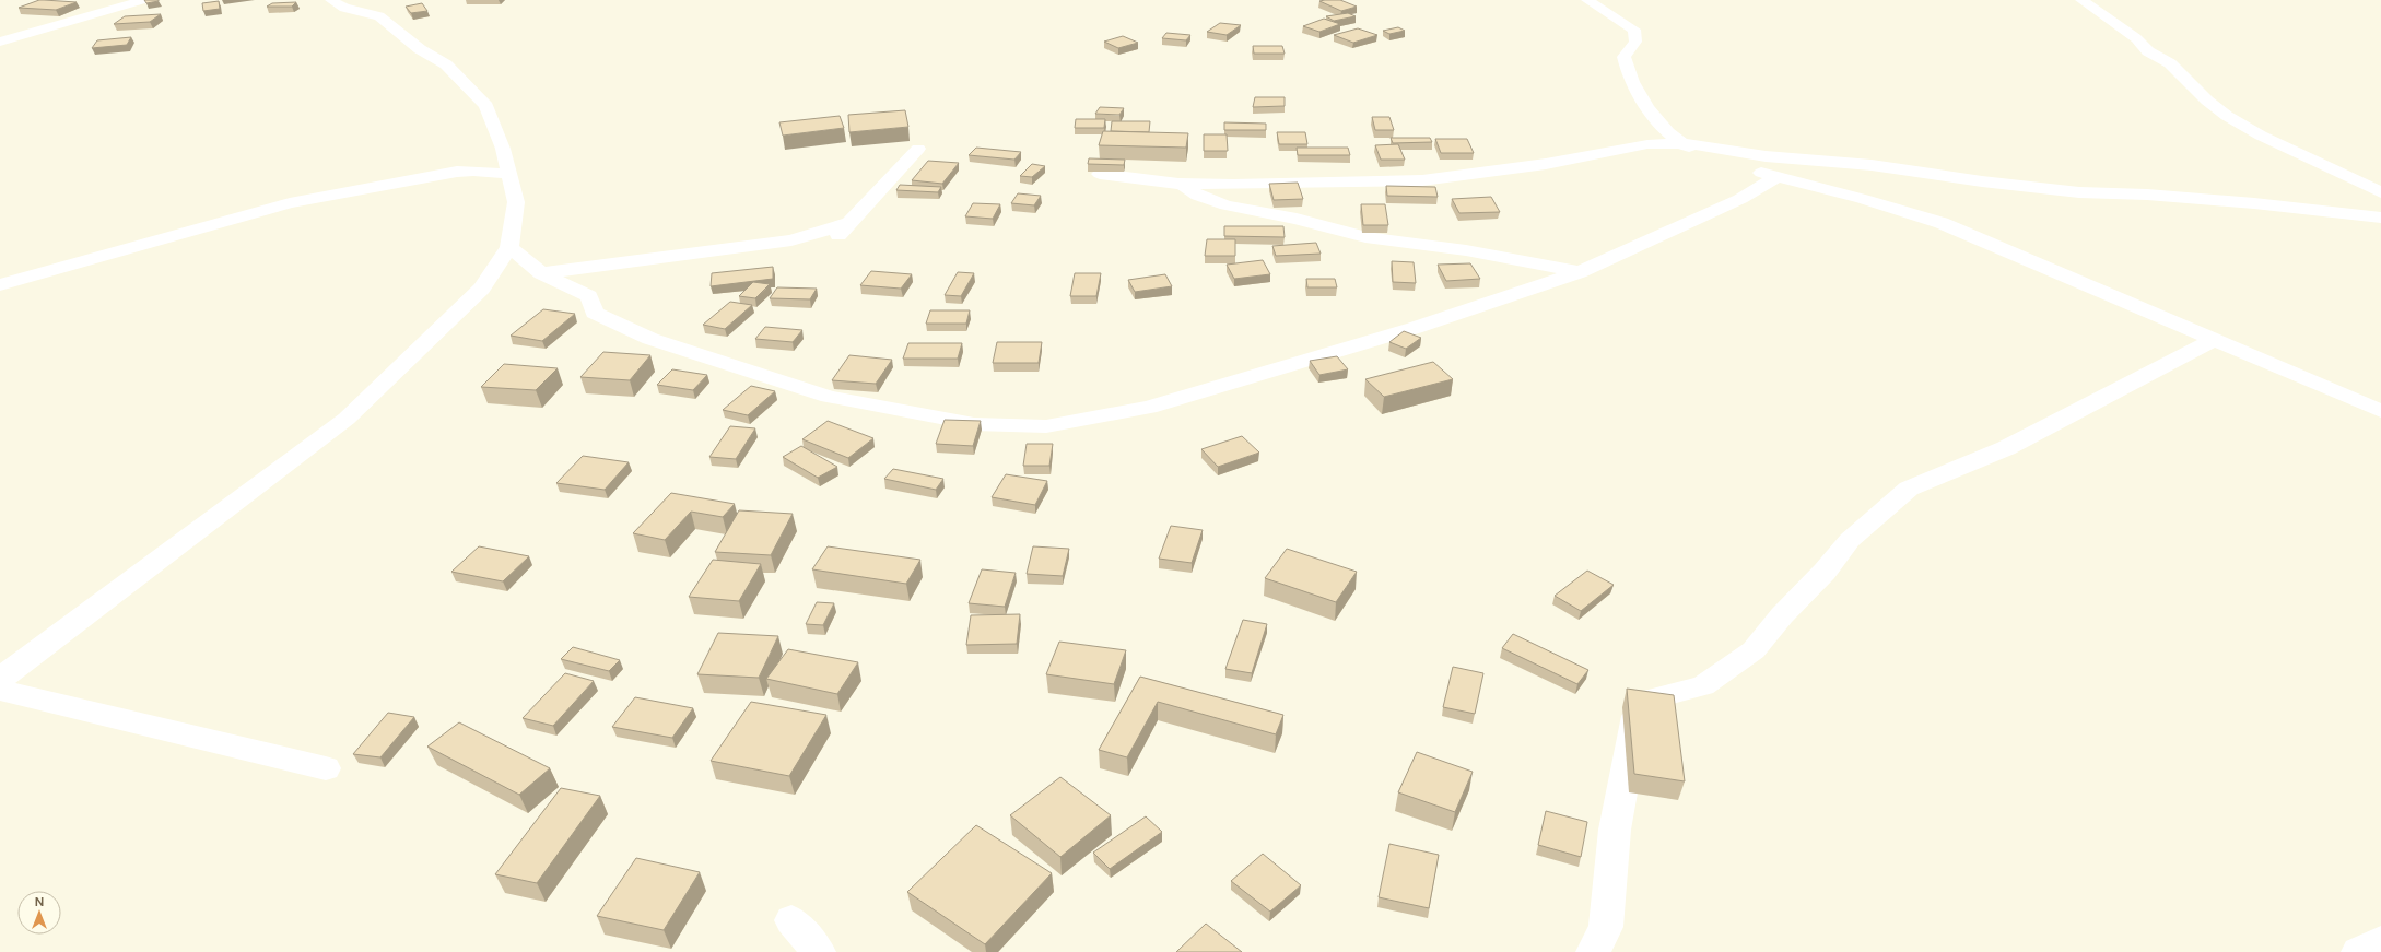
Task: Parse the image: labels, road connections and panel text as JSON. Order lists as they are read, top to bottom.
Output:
{
  "north": "top"
}
